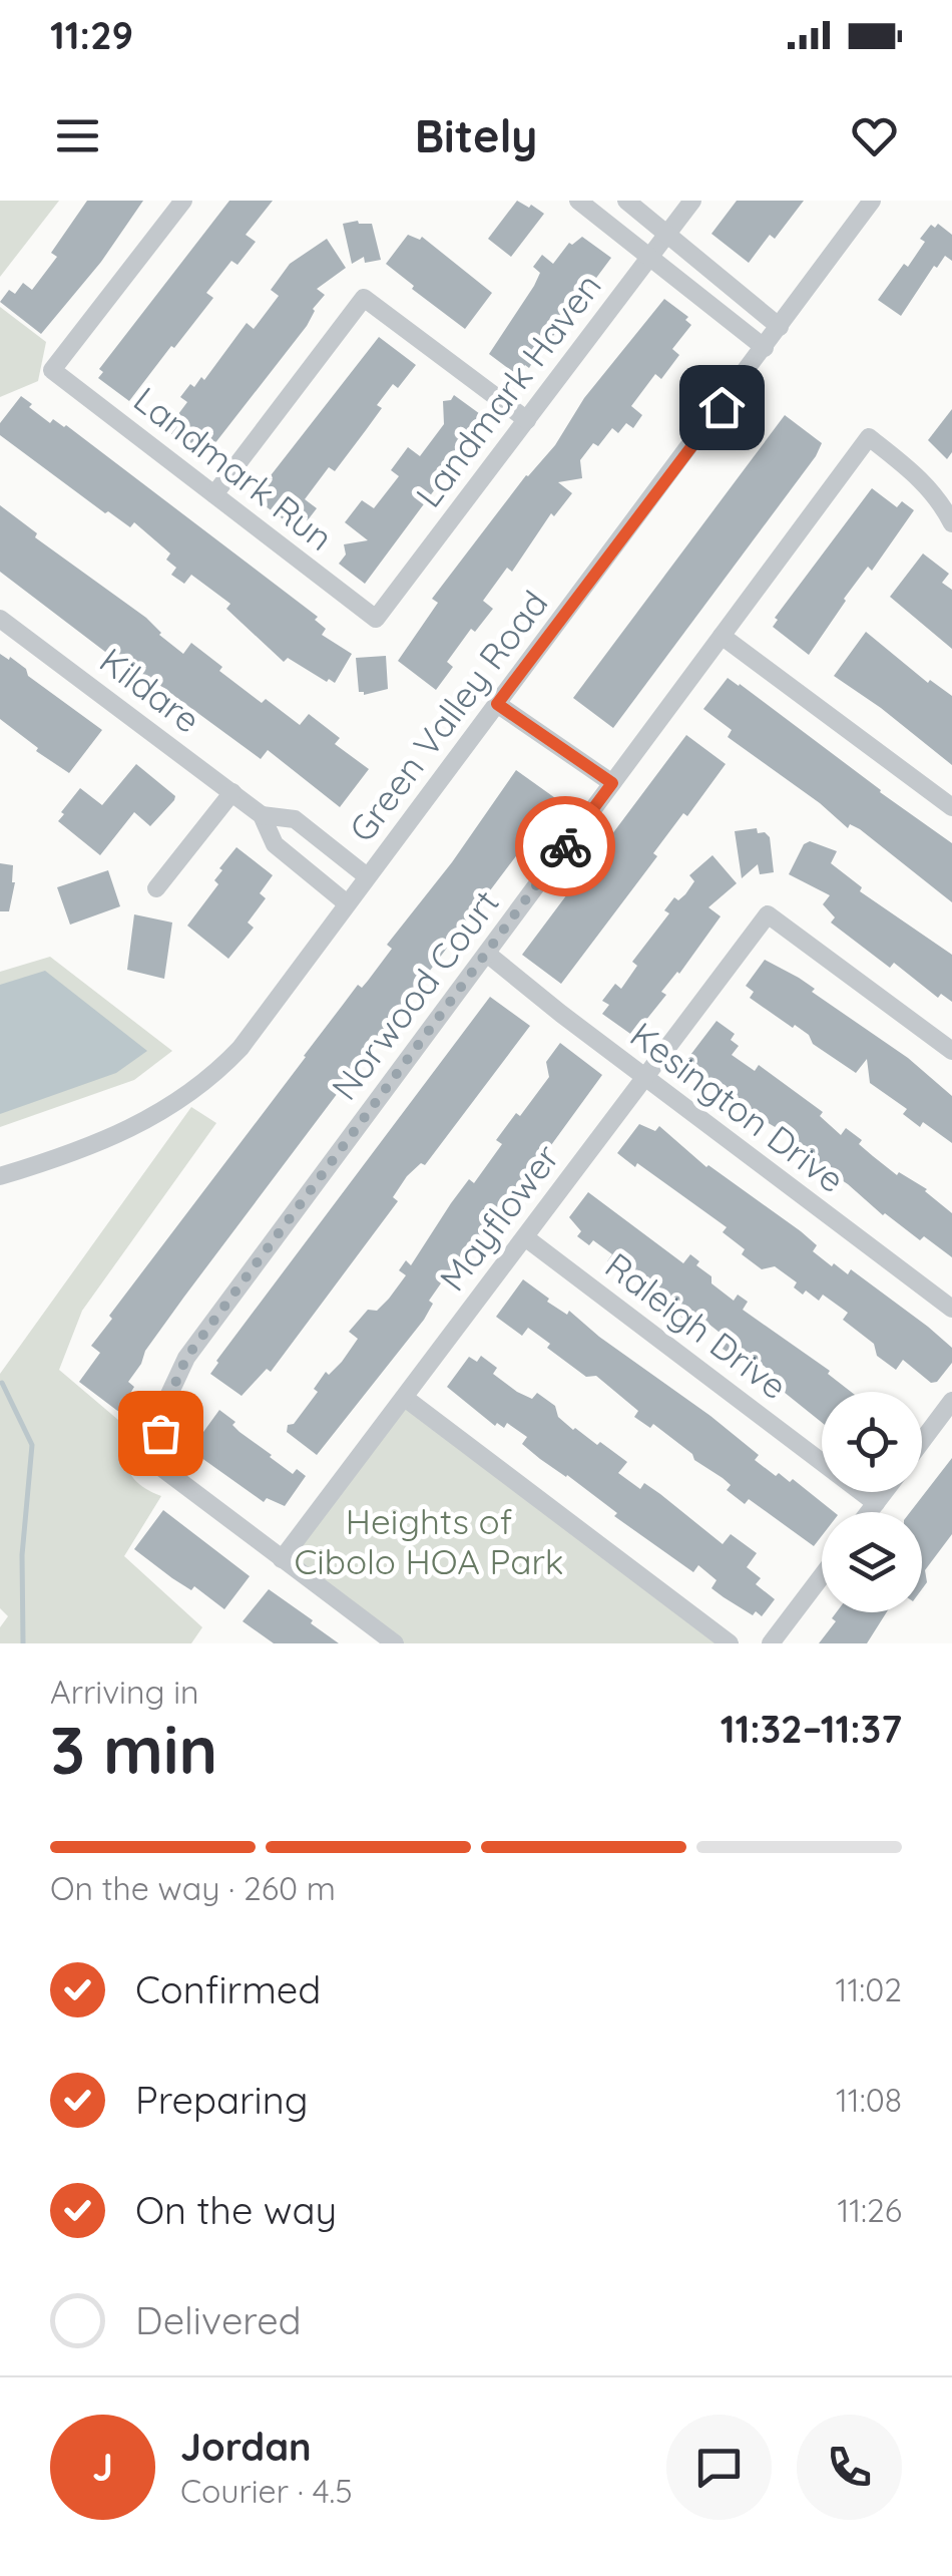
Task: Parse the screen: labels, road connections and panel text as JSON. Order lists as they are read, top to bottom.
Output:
{
  "streets": {
    "street": [
      "Landmark Haven",
      "Landmark Run",
      "Kildare",
      "Green Valley Road",
      "Norwood Court",
      "Kesington Drive",
      "Mayflower",
      "Raleigh Drive"
    ]
  },
  "crossings": [
    ["Landmark Haven", "Landmark Run"],
    ["Kildare", "Green Valley Road"],
    ["Norwood Court", "Kesington Drive"],
    ["Norwood Court", "Mayflower"],
    ["Kesington Drive", "Mayflower"],
    ["Mayflower", "Raleigh Drive"]
  ],
  "parks": ["Heights of Cibolo HOA Park"],
  "page": {
    "status": "11:29",
    "header": "Bitely",
    "heading": ["3 min", "Arriving in", "11:32–11:37"],
    "panel": ["Jordan", "Courier · 4.5"],
    "bar": "On the way · 260 m",
    "list": [
      ["Confirmed", "11:02"],
      ["Preparing", "11:08"],
      ["On the way", "11:26"],
      "Delivered"
    ],
    "round": "J"
  }
}
